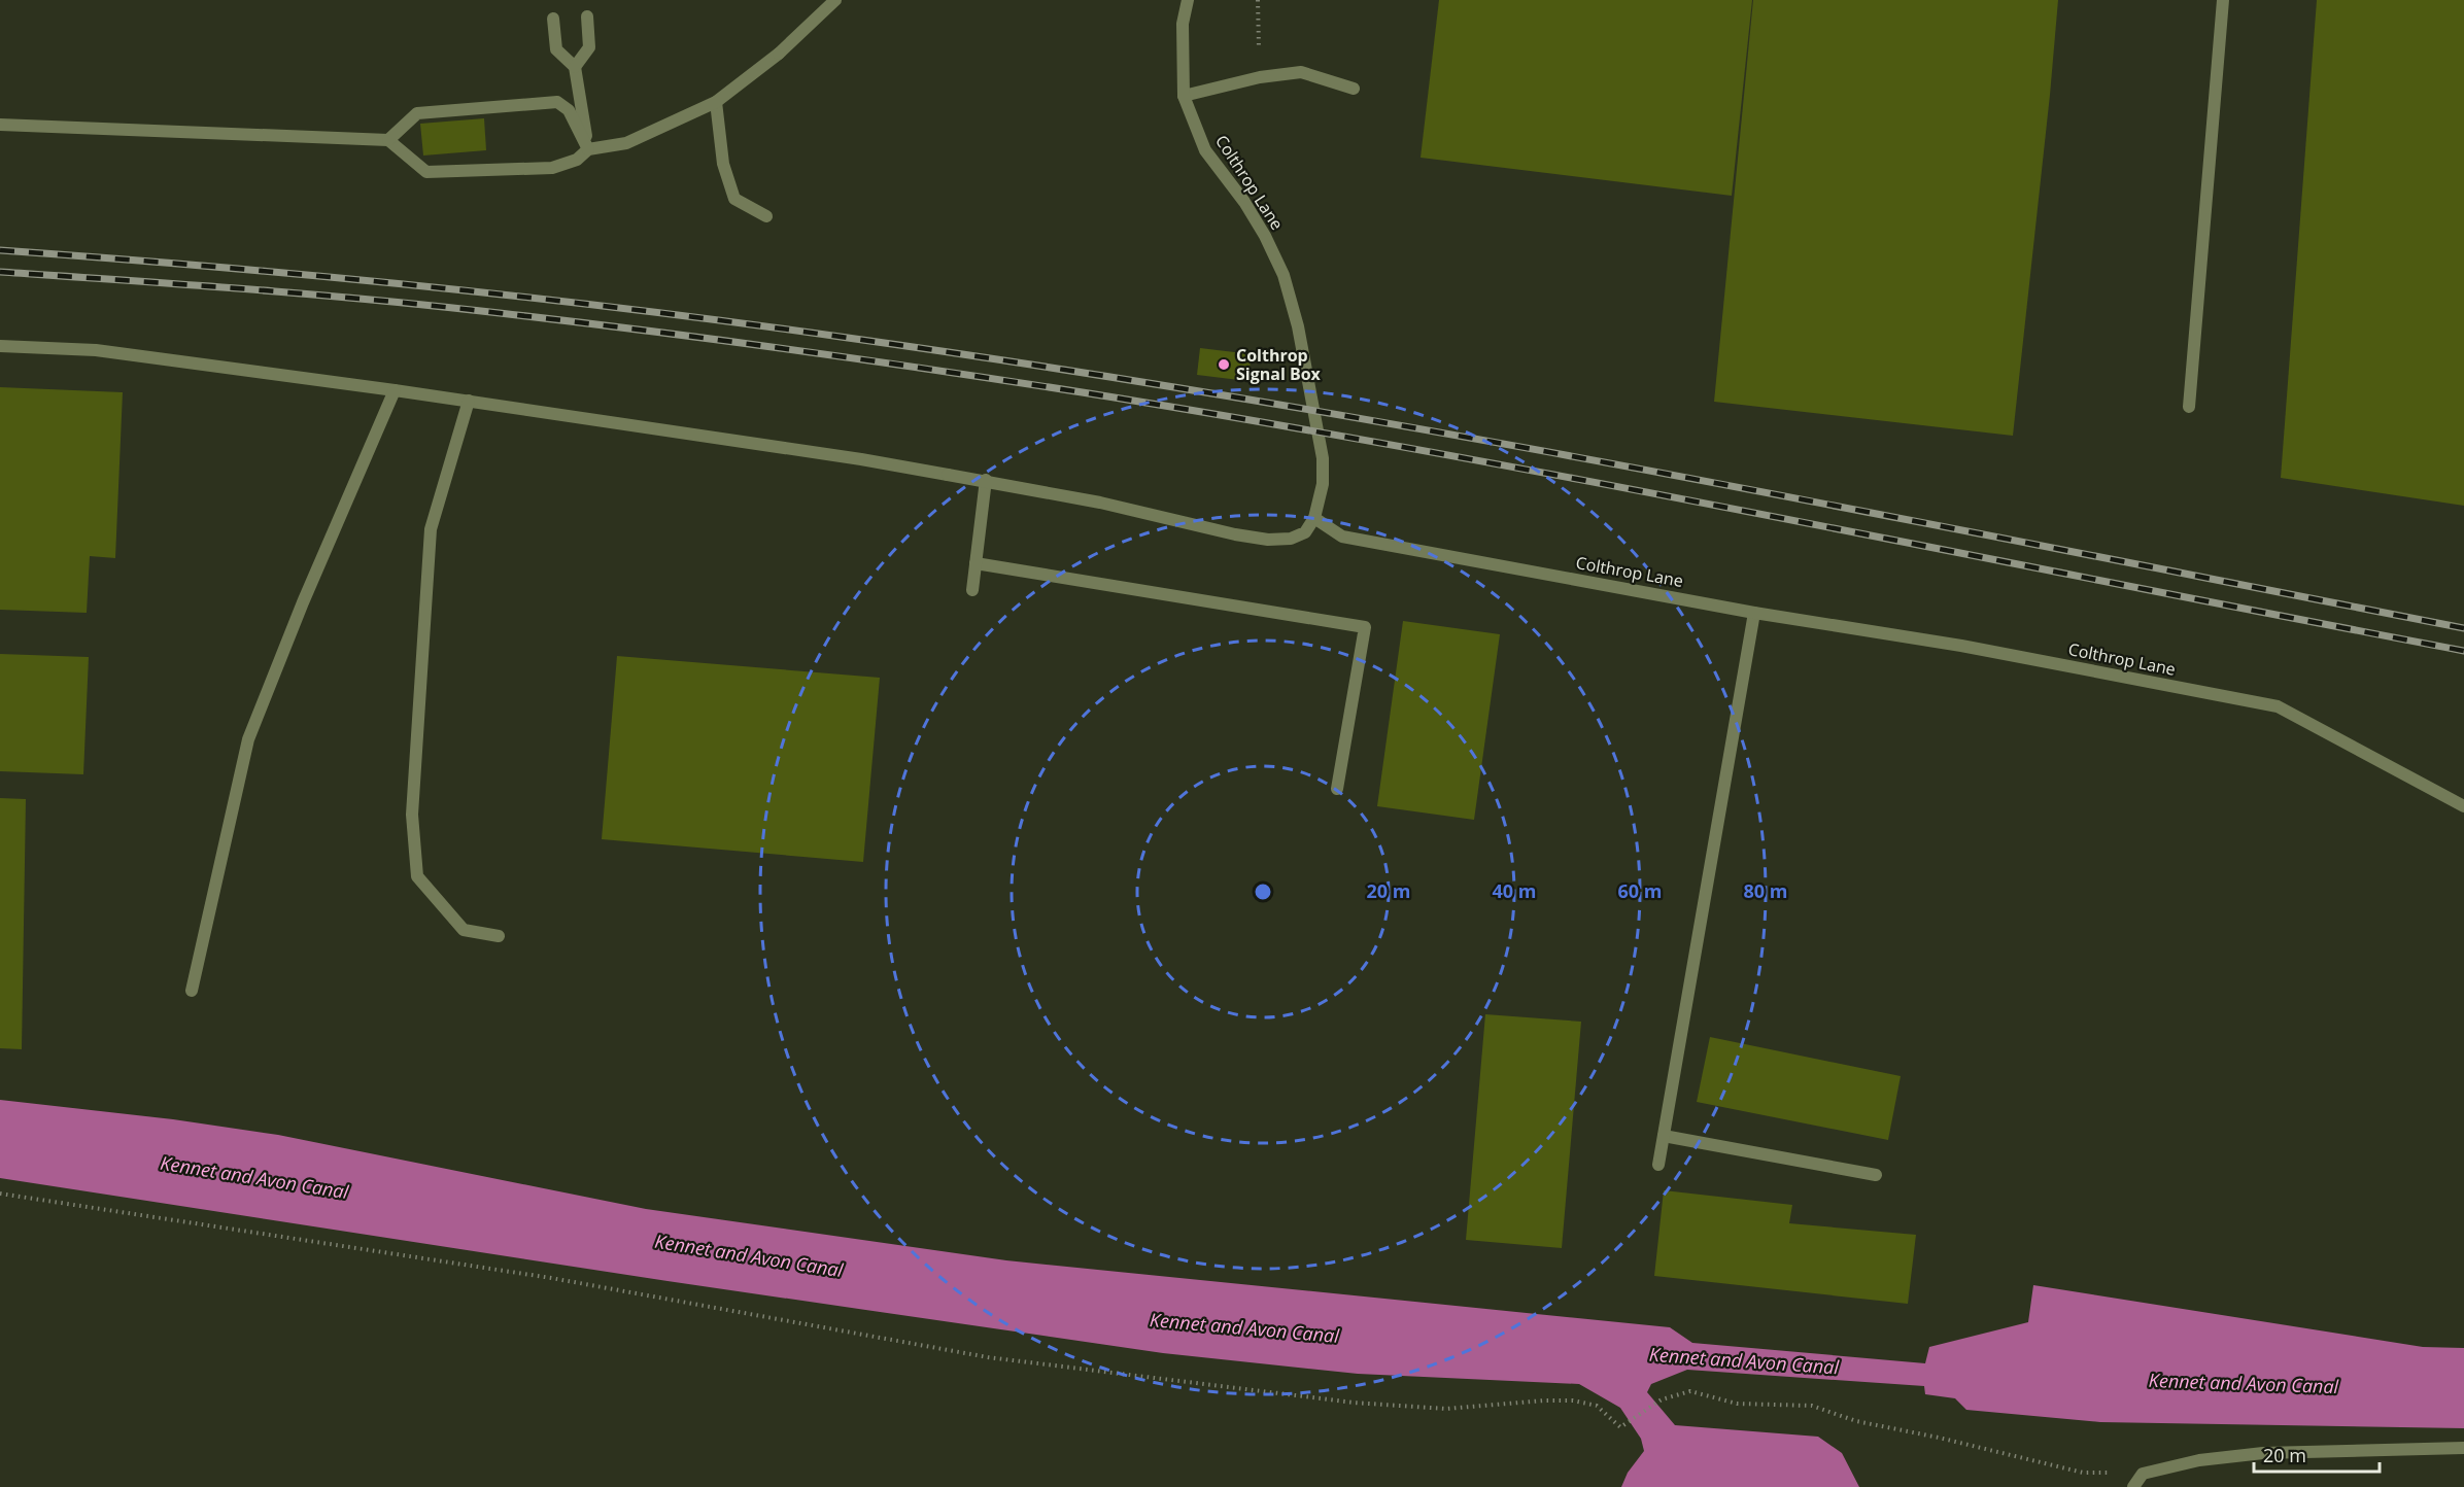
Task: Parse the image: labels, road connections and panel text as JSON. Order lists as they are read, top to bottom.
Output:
{
  "streets": {
    "street": ["Colthrop Lane"]
  },
  "water": ["Kennet and Avon Canal"],
  "places": ["Colthrop Signal Box"],
  "scale_bar": "20 m",
  "rings": [
    "20 m",
    "40 m",
    "60 m",
    "80 m"
  ]
}
